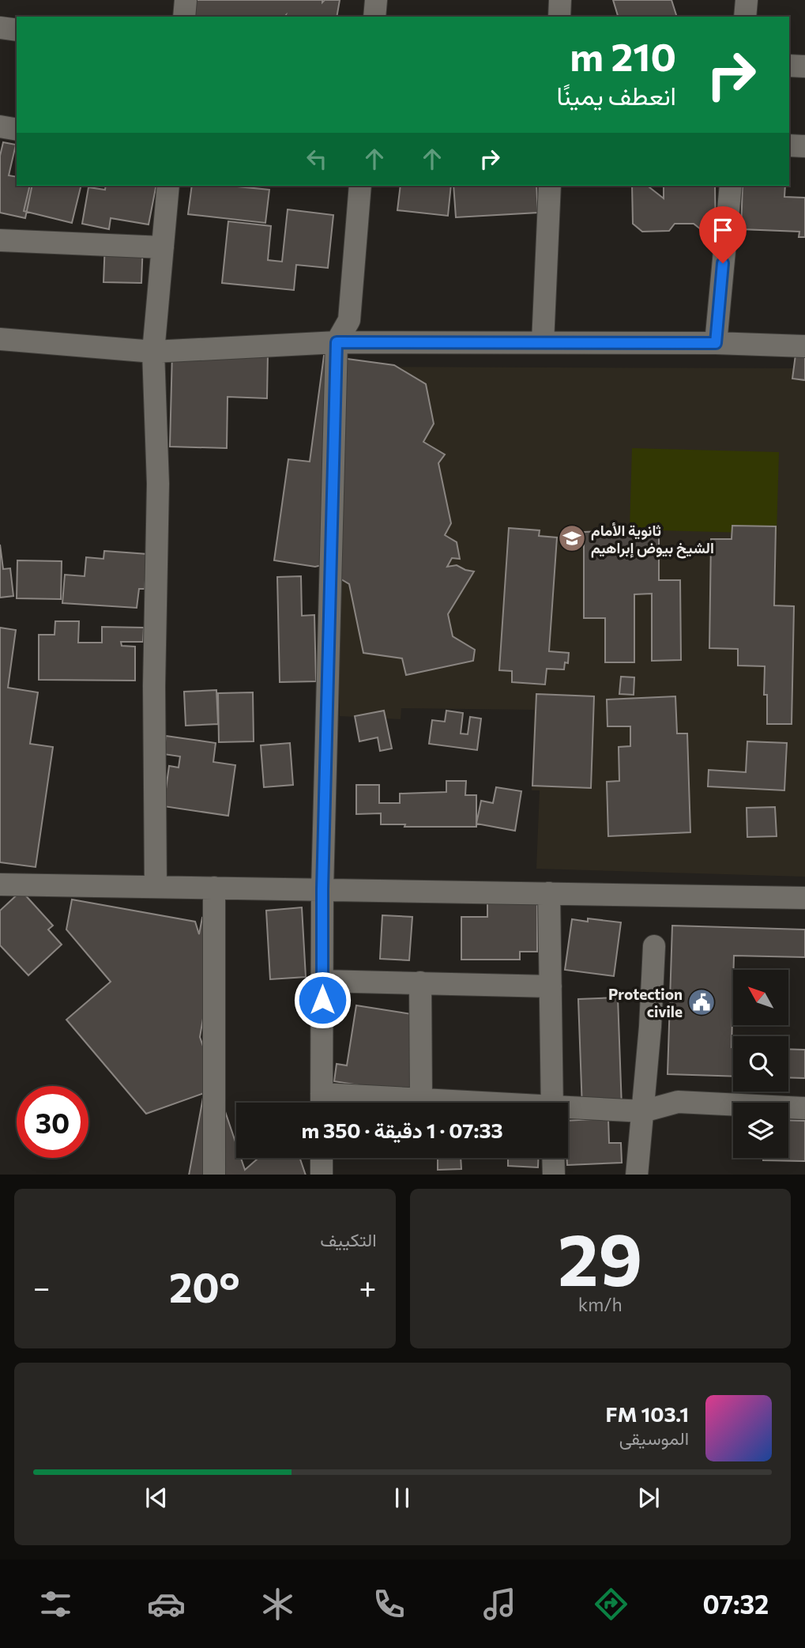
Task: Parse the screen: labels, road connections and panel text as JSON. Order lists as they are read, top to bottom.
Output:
{
  "places": {
    "school or university": ["ثانوية الأمام الشيخ بيوض إبراهيم"],
    "public building": ["Protection civile"]
  },
  "north": "top left",
  "page": {
    "turn": ["210 m", "انعطف يمينًا"],
    "limit": "30",
    "trip": "07:33 · 1 دقيقة · 350 m",
    "tile": [
      ["29", "km/h"],
      "التكييف"
    ],
    "heat": ["−", "20°", "+"],
    "song": ["103.1 FM", "الموسيقى"],
    "tabs": "07:32"
  }
}
